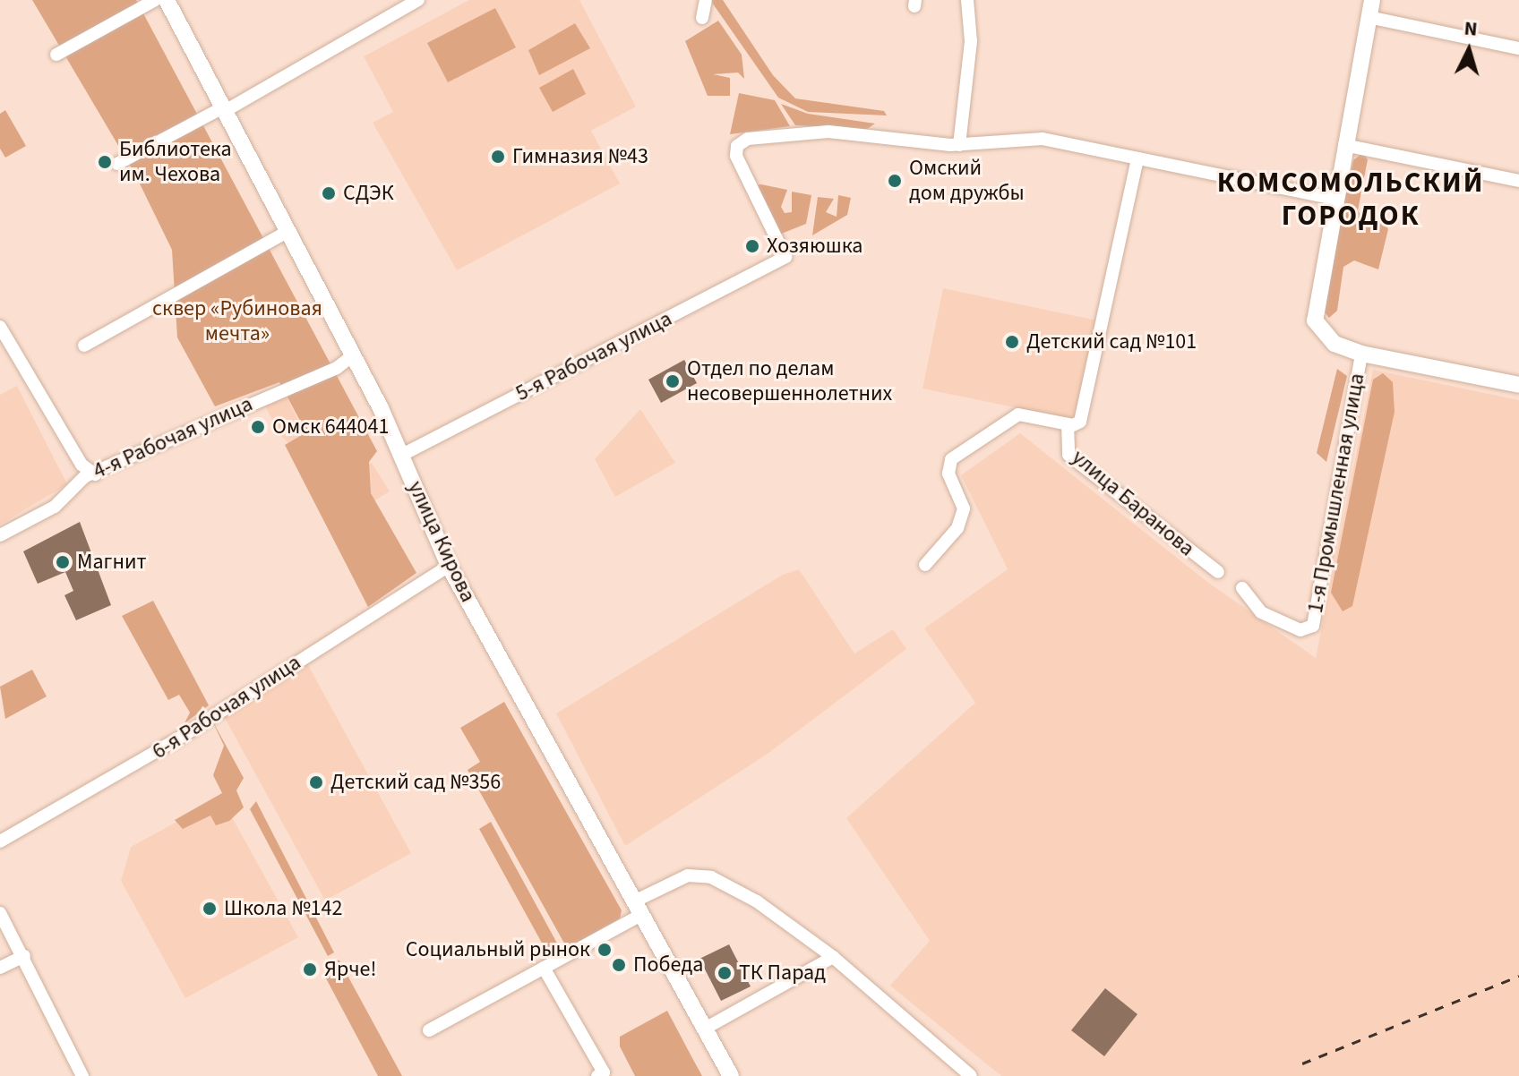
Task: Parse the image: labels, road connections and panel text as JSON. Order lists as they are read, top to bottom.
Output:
{
  "streets": {
    "main road": ["улица Кирова"],
    "street": [
      "5-я Рабочая улица",
      "4-я Рабочая улица",
      "1-я Промышленная улица",
      "улица Баранова",
      "6-я Рабочая улица"
    ]
  },
  "crossings": [
    ["5-я Рабочая улица", "улица Кирова"],
    ["4-я Рабочая улица", "улица Кирова"],
    ["улица Кирова", "6-я Рабочая улица"]
  ],
  "districts": ["КОМСОМОЛЬСКИЙ ГОРОДОК"],
  "parks": ["сквер «Рубиновая мечта»"],
  "places": [
    "Гимназия №43",
    "Библиотека им. Чехова",
    "Омский дом дружбы",
    "СДЭК",
    "Хозяюшка",
    "Детский сад №101",
    "Отдел по делам несовершеннолетних",
    "Омск 644041",
    "Магнит",
    "Детский сад №356",
    "Школа №142",
    "Социальный рынок",
    "Победа",
    "Ярче!",
    "ТК Парад"
  ],
  "north": "top"
}
